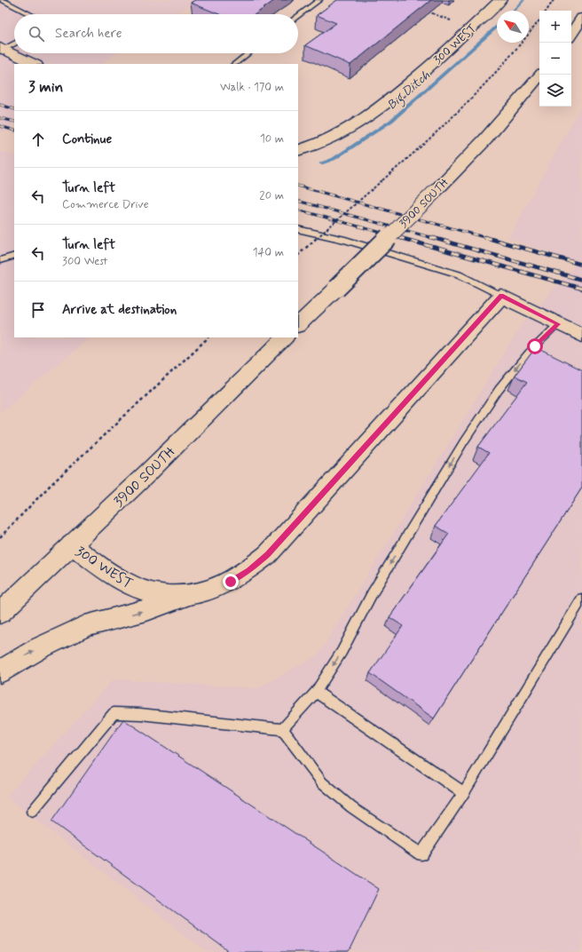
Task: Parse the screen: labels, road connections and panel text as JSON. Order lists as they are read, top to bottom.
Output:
{
  "streets": {
    "street": ["300 WEST", "3900 SOUTH"]
  },
  "crossings": [
    ["300 WEST", "3900 SOUTH"]
  ],
  "water": ["Big Ditch"],
  "north": "top left",
  "page": {
    "map_buttons": ["+", "−"],
    "search": "Search here",
    "heading": ["3 min", "Walk · 170 m"],
    "list": [
      ["Continue", "10 m"],
      ["Turn left", "Commerce Drive", "20 m"],
      ["Turn left", "300 West", "140 m"],
      "Arrive at destination"
    ]
  }
}
